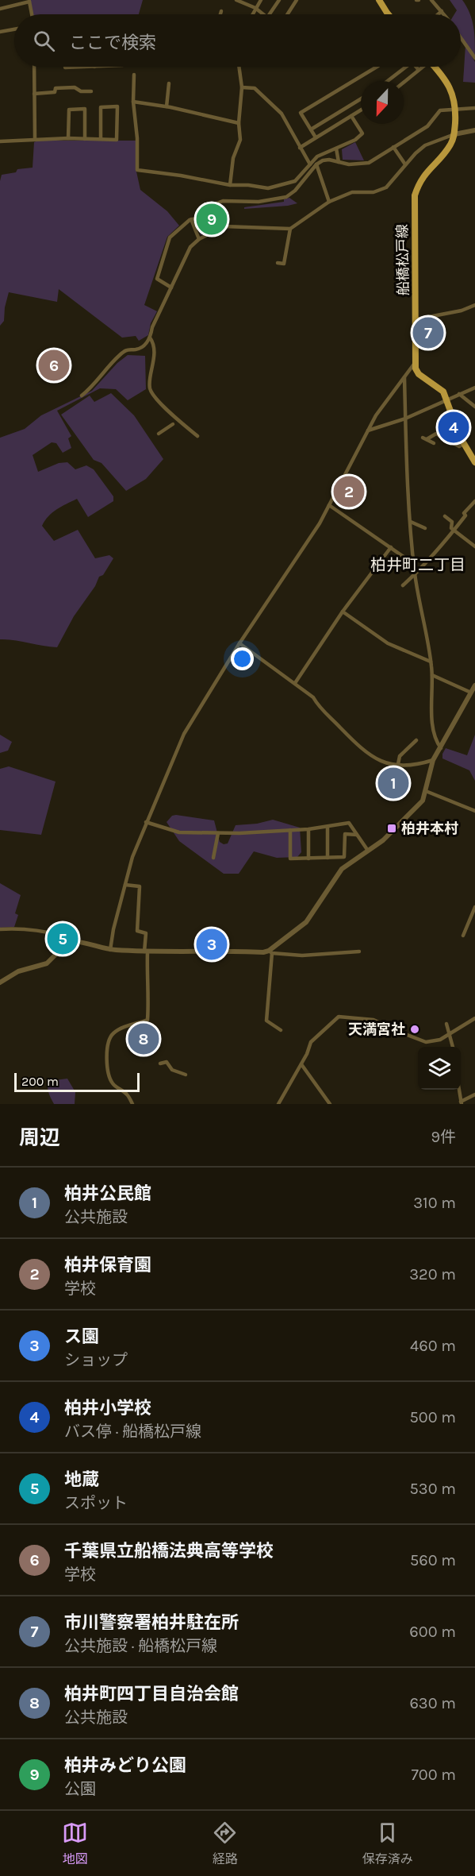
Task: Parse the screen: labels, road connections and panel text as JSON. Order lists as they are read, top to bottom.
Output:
{
  "streets": {
    "main road": ["船橋松戸線"]
  },
  "districts": ["柏井町二丁目"],
  "places": {
    "transit": ["柏井本村"],
    "other": ["天満宮社"]
  },
  "scale_bar": "200 m",
  "north": "bottom",
  "page": {
    "search": "ここで検索",
    "pins": [
      "9",
      "7",
      "6",
      "4",
      "2",
      "1",
      "5",
      "3",
      "8"
    ],
    "scale": "200 m",
    "heading": ["周辺", "9件"],
    "list": [
      {
        "mark": "1",
        "name": "柏井公民館",
        "note": "公共施設",
        "value": "310 m"
      },
      {
        "mark": "2",
        "name": "柏井保育園",
        "note": "学校",
        "value": "320 m"
      },
      {
        "mark": "3",
        "name": "ス園",
        "note": "ショップ",
        "value": "460 m"
      },
      {
        "mark": "4",
        "name": "柏井小学校",
        "note": "バス停 · 船橋松戸線",
        "value": "500 m"
      },
      {
        "mark": "5",
        "name": "地蔵",
        "note": "スポット",
        "value": "530 m"
      },
      {
        "mark": "6",
        "name": "千葉県立船橋法典高等学校",
        "note": "学校",
        "value": "560 m"
      },
      {
        "mark": "7",
        "name": "市川警察署柏井駐在所",
        "note": "公共施設 · 船橋松戸線",
        "value": "600 m"
      },
      {
        "mark": "8",
        "name": "柏井町四丁目自治会館",
        "note": "公共施設",
        "value": "630 m"
      },
      {
        "mark": "9",
        "name": "柏井みどり公園",
        "note": "公園",
        "value": "700 m"
      }
    ],
    "nav": ["地図", "経路", "保存済み"]
  }
}
